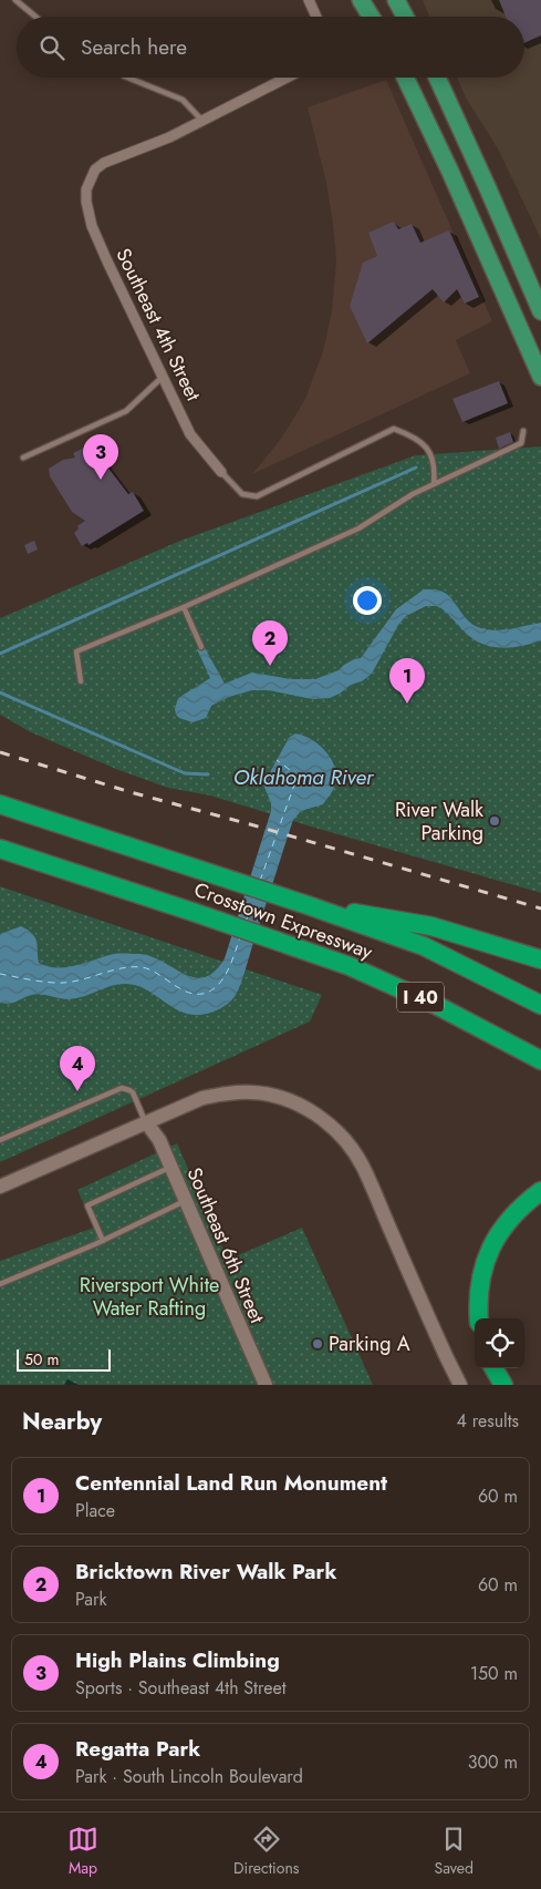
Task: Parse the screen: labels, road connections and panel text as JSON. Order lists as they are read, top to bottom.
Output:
{
  "streets": {
    "highway": ["Crosstown Expressway", "I 40"],
    "main road": ["Southeast 6th Street"],
    "street": ["Southeast 4th Street"]
  },
  "water": ["Oklahoma River"],
  "parks": ["Riversport White Water Rafting"],
  "places": ["River Walk Parking", "Parking A"],
  "scale_bar": "50 m",
  "page": {
    "search": "Search here",
    "pins": [
      "3",
      "2",
      "1",
      "4"
    ],
    "scale": "50 m",
    "heading": ["Nearby", "4 results"],
    "list": [
      {
        "mark": "1",
        "name": "Centennial Land Run Monument",
        "note": "Place",
        "value": "60 m"
      },
      {
        "mark": "2",
        "name": "Bricktown River Walk Park",
        "note": "Park",
        "value": "60 m"
      },
      {
        "mark": "3",
        "name": "High Plains Climbing",
        "note": "Sports · Southeast 4th Street",
        "value": "150 m"
      },
      {
        "mark": "4",
        "name": "Regatta Park",
        "note": "Park · South Lincoln Boulevard",
        "value": "300 m"
      }
    ],
    "nav": ["Map", "Directions", "Saved"]
  }
}
